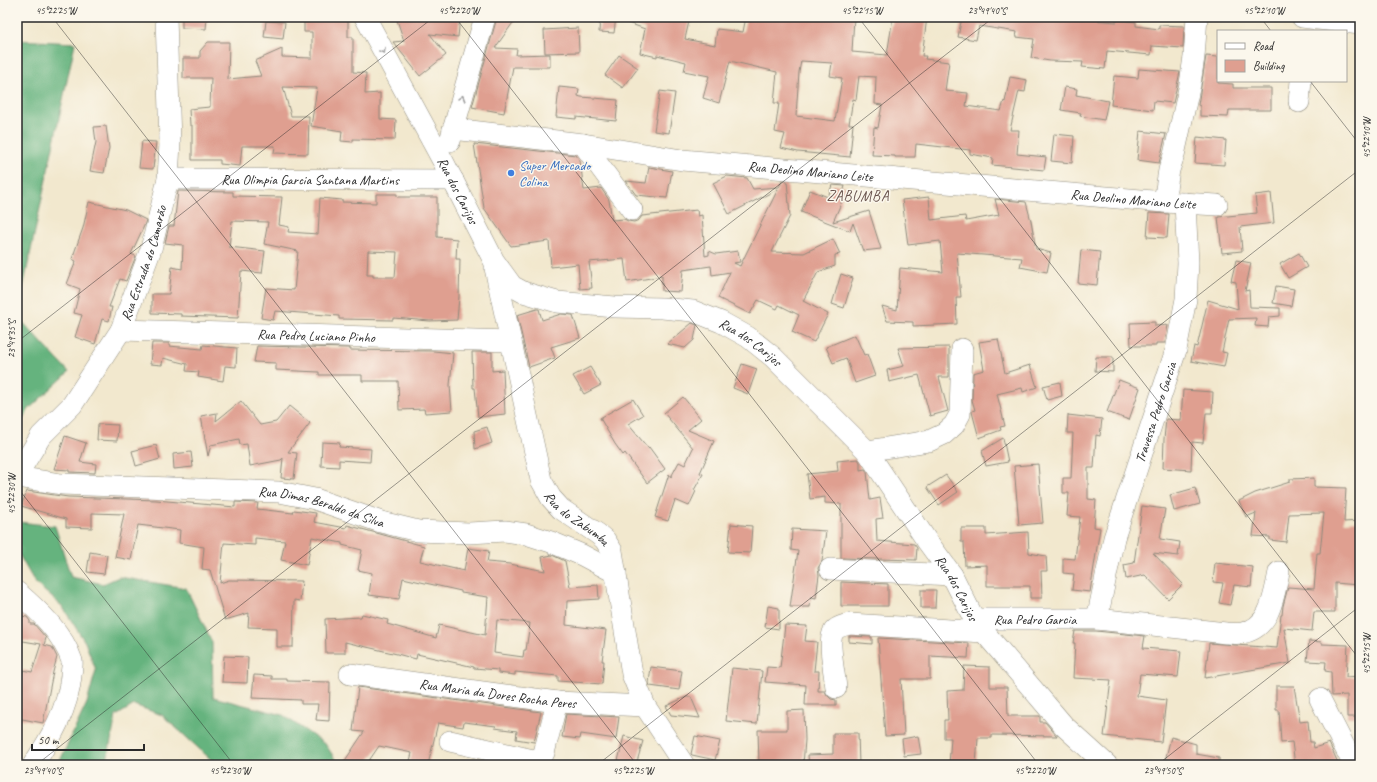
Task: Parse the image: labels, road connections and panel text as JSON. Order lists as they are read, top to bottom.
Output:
{
  "streets": {
    "street": [
      "Rua Deolino Mariano Leite",
      "Rua Olimpia Garcia Santana Martins",
      "Rua dos Carijos",
      "Rua Estrada do Camarão",
      "Rua Pedro Luciano Pinho",
      "Travessa Pedro Garcia",
      "Rua Dimas Beraldo da Silva",
      "Rua do Zabumba",
      "Rua Pedro Garcia",
      "Rua Maria da Dores Rocha Peres"
    ]
  },
  "crossings": [
    ["Rua Deolino Mariano Leite", "Travessa Pedro Garcia"],
    ["Rua Olimpia Garcia Santana Martins", "Rua dos Carijos"],
    ["Rua Olimpia Garcia Santana Martins", "Rua Estrada do Camarão"],
    ["Rua dos Carijos", "Rua do Zabumba"],
    ["Rua dos Carijos", "Rua Pedro Garcia"],
    ["Rua Estrada do Camarão", "Rua Pedro Luciano Pinho"],
    ["Rua Estrada do Camarão", "Rua Dimas Beraldo da Silva"],
    ["Rua Pedro Luciano Pinho", "Rua do Zabumba"],
    ["Travessa Pedro Garcia", "Rua Pedro Garcia"],
    ["Rua Dimas Beraldo da Silva", "Rua do Zabumba"],
    ["Rua do Zabumba", "Rua Maria da Dores Rocha Peres"]
  ],
  "districts": ["ZABUMBA"],
  "places": ["Super Mercado Colina"],
  "legend": ["Road", "Building"],
  "scale_bar": "50 m",
  "coordinates": [
    "45°22'25\"W",
    "45°22'20\"W",
    "45°22'15\"W",
    "23°49'40\"S",
    "45°22'10\"W",
    "23°49'35\"S",
    "45°22'30\"W",
    "23°49'50\"S"
  ]
}
